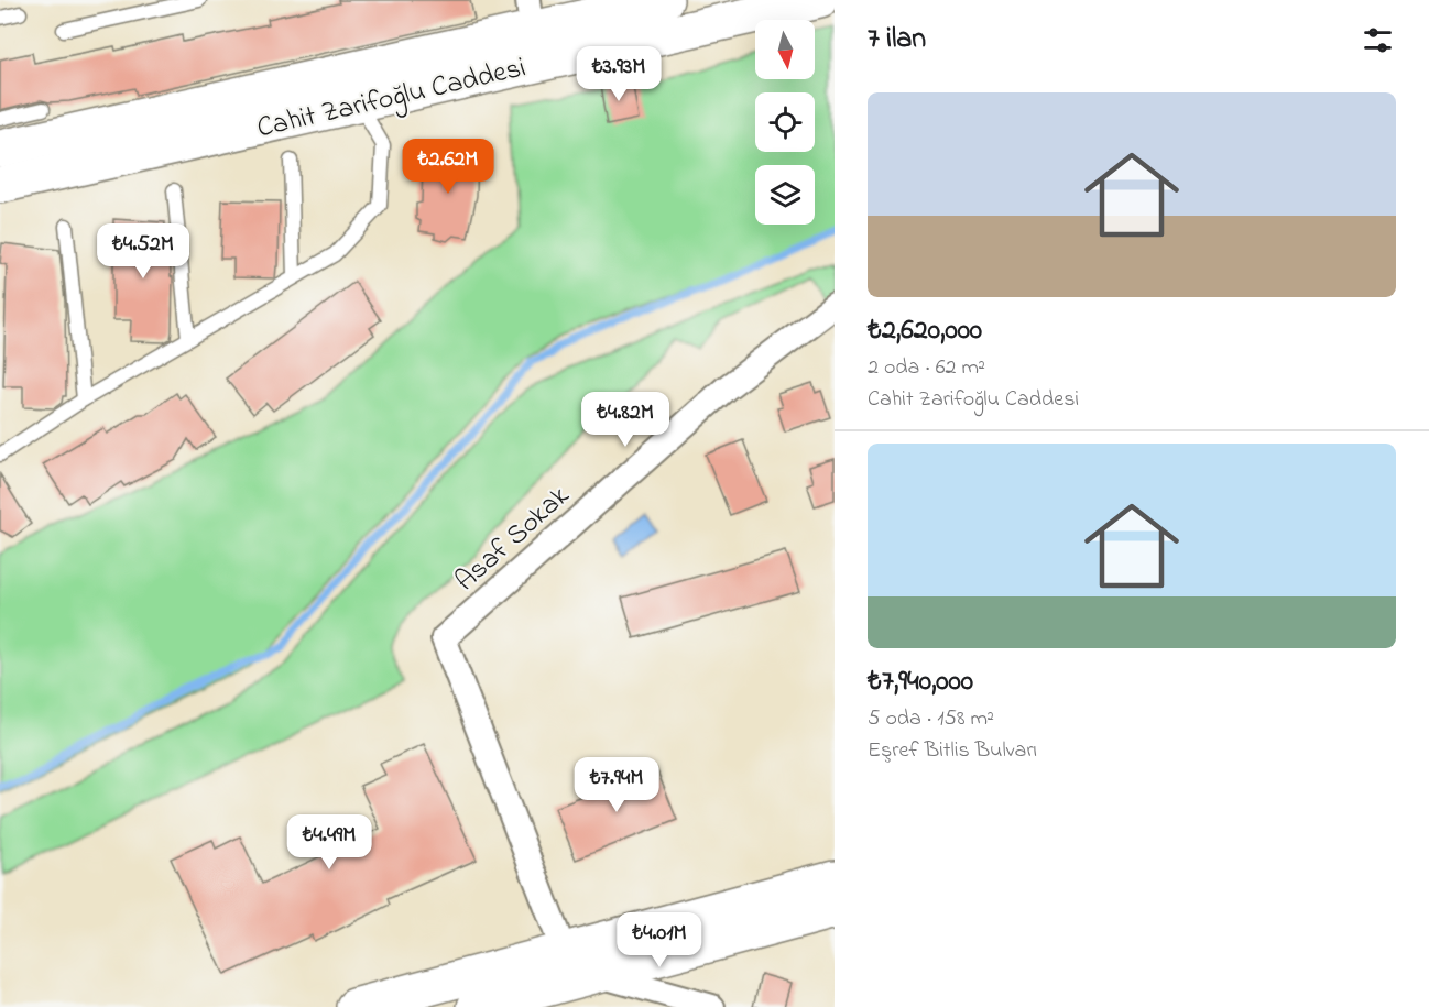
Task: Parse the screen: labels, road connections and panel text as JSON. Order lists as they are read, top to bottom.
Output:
{
  "streets": {
    "main road": ["Cahit Zarifoğlu Caddesi"],
    "street": ["Asaf Sokak"]
  },
  "north": "bottom",
  "page": {
    "heading": "7 ilan",
    "price": [
      "₺3.93M",
      "₺2.62M",
      "₺4.52M",
      "₺4.82M",
      "₺7.94M",
      "₺4.49M",
      "₺4.01M"
    ],
    "list": [
      {
        "name": "₺2,620,000",
        "note": "2 oda · 62 m² · Cahit Zarifoğlu Caddesi"
      },
      {
        "name": "₺7,940,000",
        "note": "5 oda · 158 m² · Eşref Bitlis Bulvarı"
      }
    ]
  }
}
